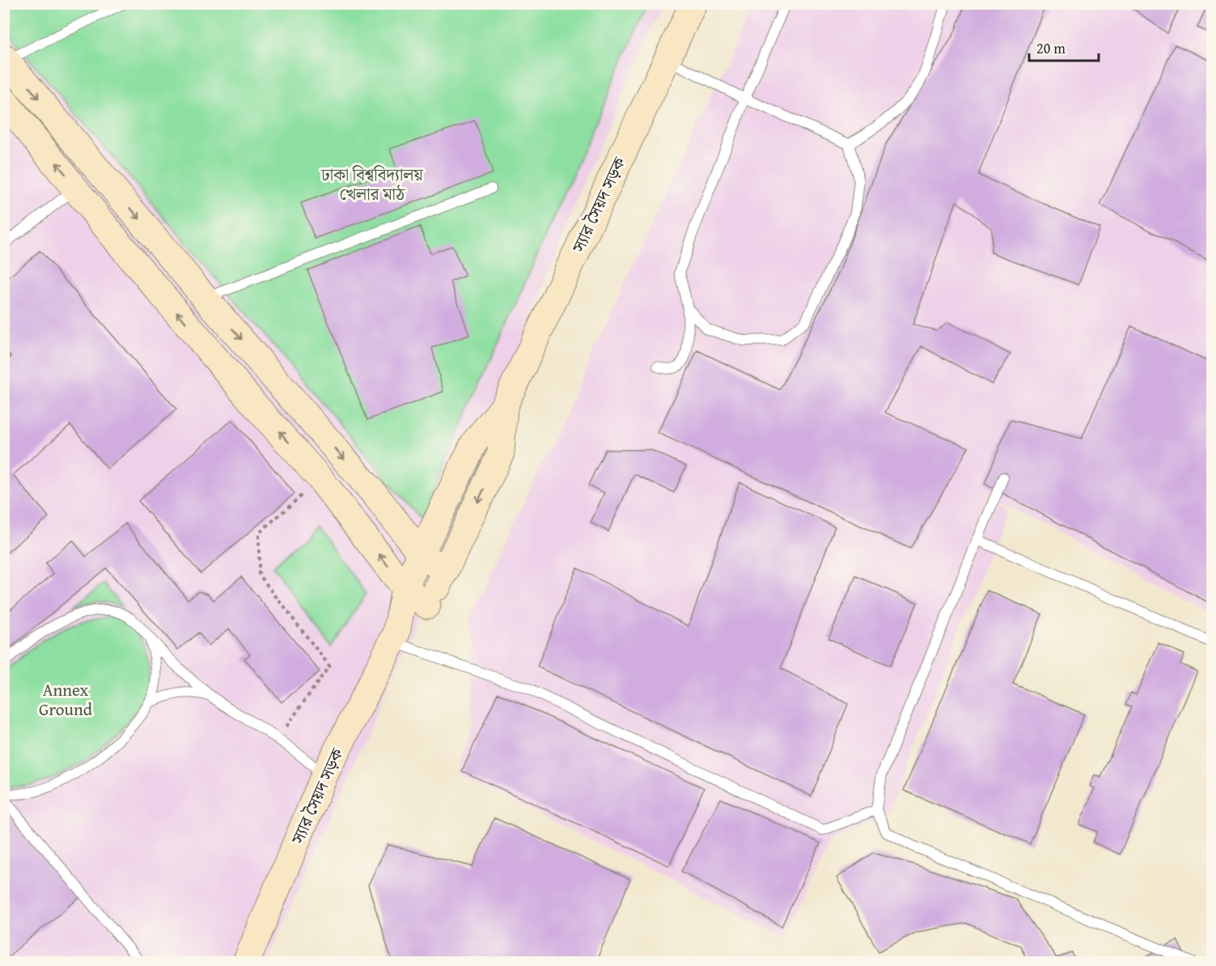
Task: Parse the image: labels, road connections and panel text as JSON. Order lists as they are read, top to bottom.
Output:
{
  "streets": {
    "main road": ["স্যার সৈয়দ সড়ক"]
  },
  "parks": ["ঢাকা বিশ্ববিদ্যালয় খেলার মাঠ", "Annex Ground"],
  "scale_bar": "20 m"
}
